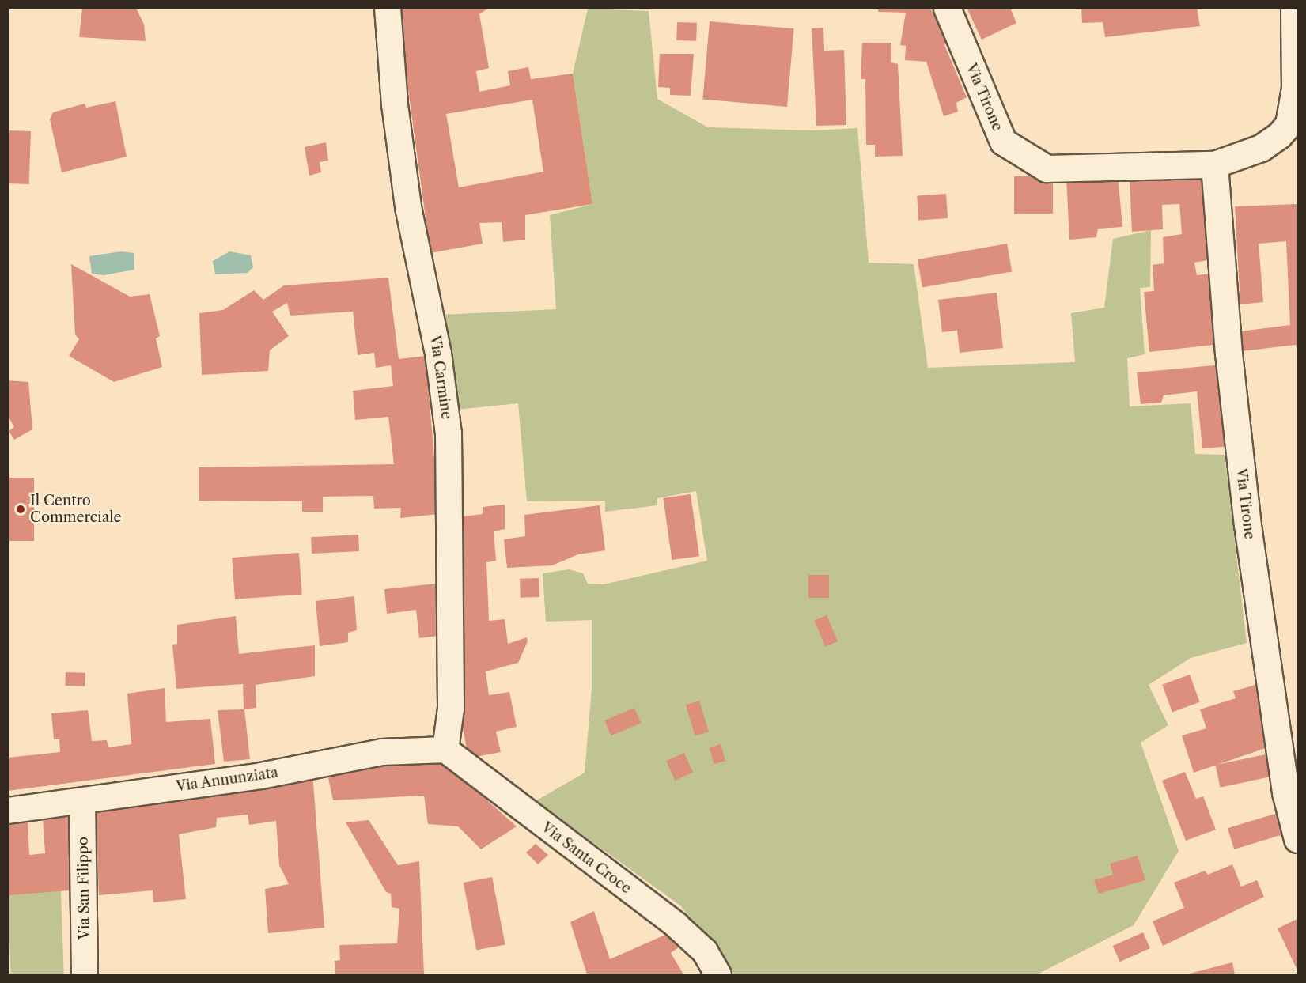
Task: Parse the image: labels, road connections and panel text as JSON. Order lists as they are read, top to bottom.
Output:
{
  "streets": {
    "street": [
      "Via Tirone",
      "Via Carmine",
      "Via Annunziata",
      "Via Santa Croce",
      "Via San Filippo"
    ]
  },
  "crossings": [
    ["Via Carmine", "Via Annunziata"],
    ["Via Carmine", "Via Santa Croce"],
    ["Via Annunziata", "Via Santa Croce"],
    ["Via Annunziata", "Via San Filippo"]
  ],
  "places": ["Il Centro Commerciale"]
}
